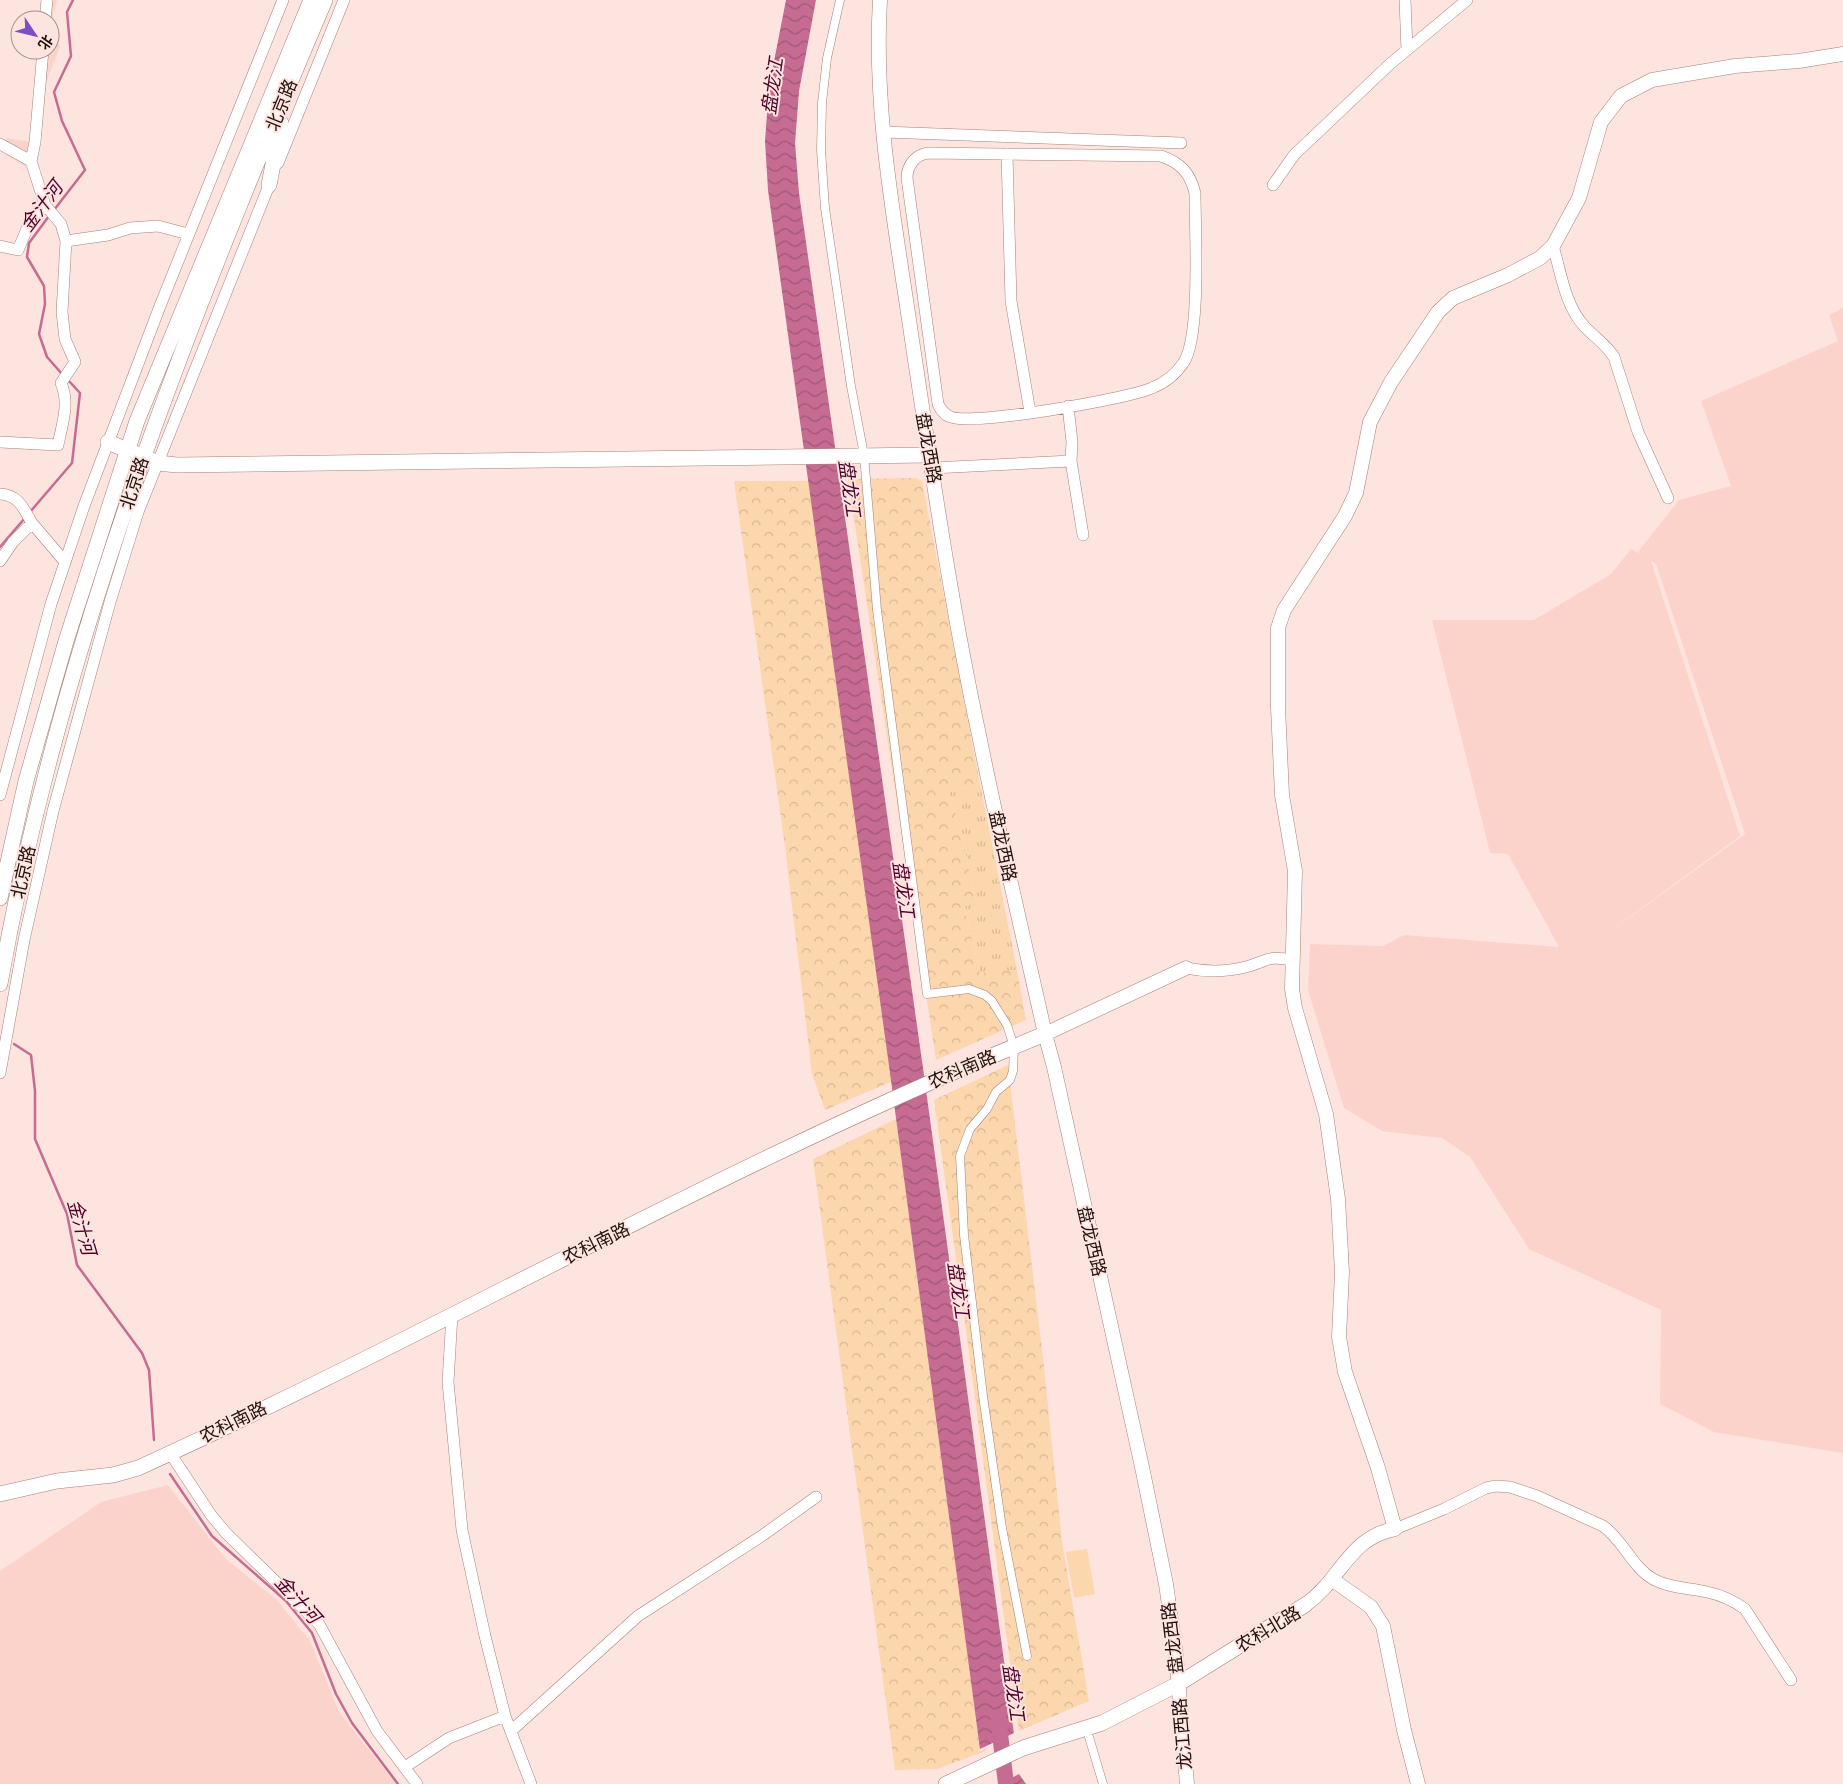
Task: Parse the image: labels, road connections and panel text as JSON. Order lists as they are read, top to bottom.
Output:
{
  "streets": {
    "main road": ["北京路", "农科南路", "农科北路"],
    "street": ["盘龙西路", "龙江西路"]
  },
  "crossings": [
    ["盘龙西路", "农科南路"],
    ["盘龙西路", "农科北路"],
    ["盘龙西路", "龙江西路"],
    ["农科北路", "龙江西路"]
  ],
  "water": ["盘龙江", "金汁河"],
  "north": "bottom right"
}
